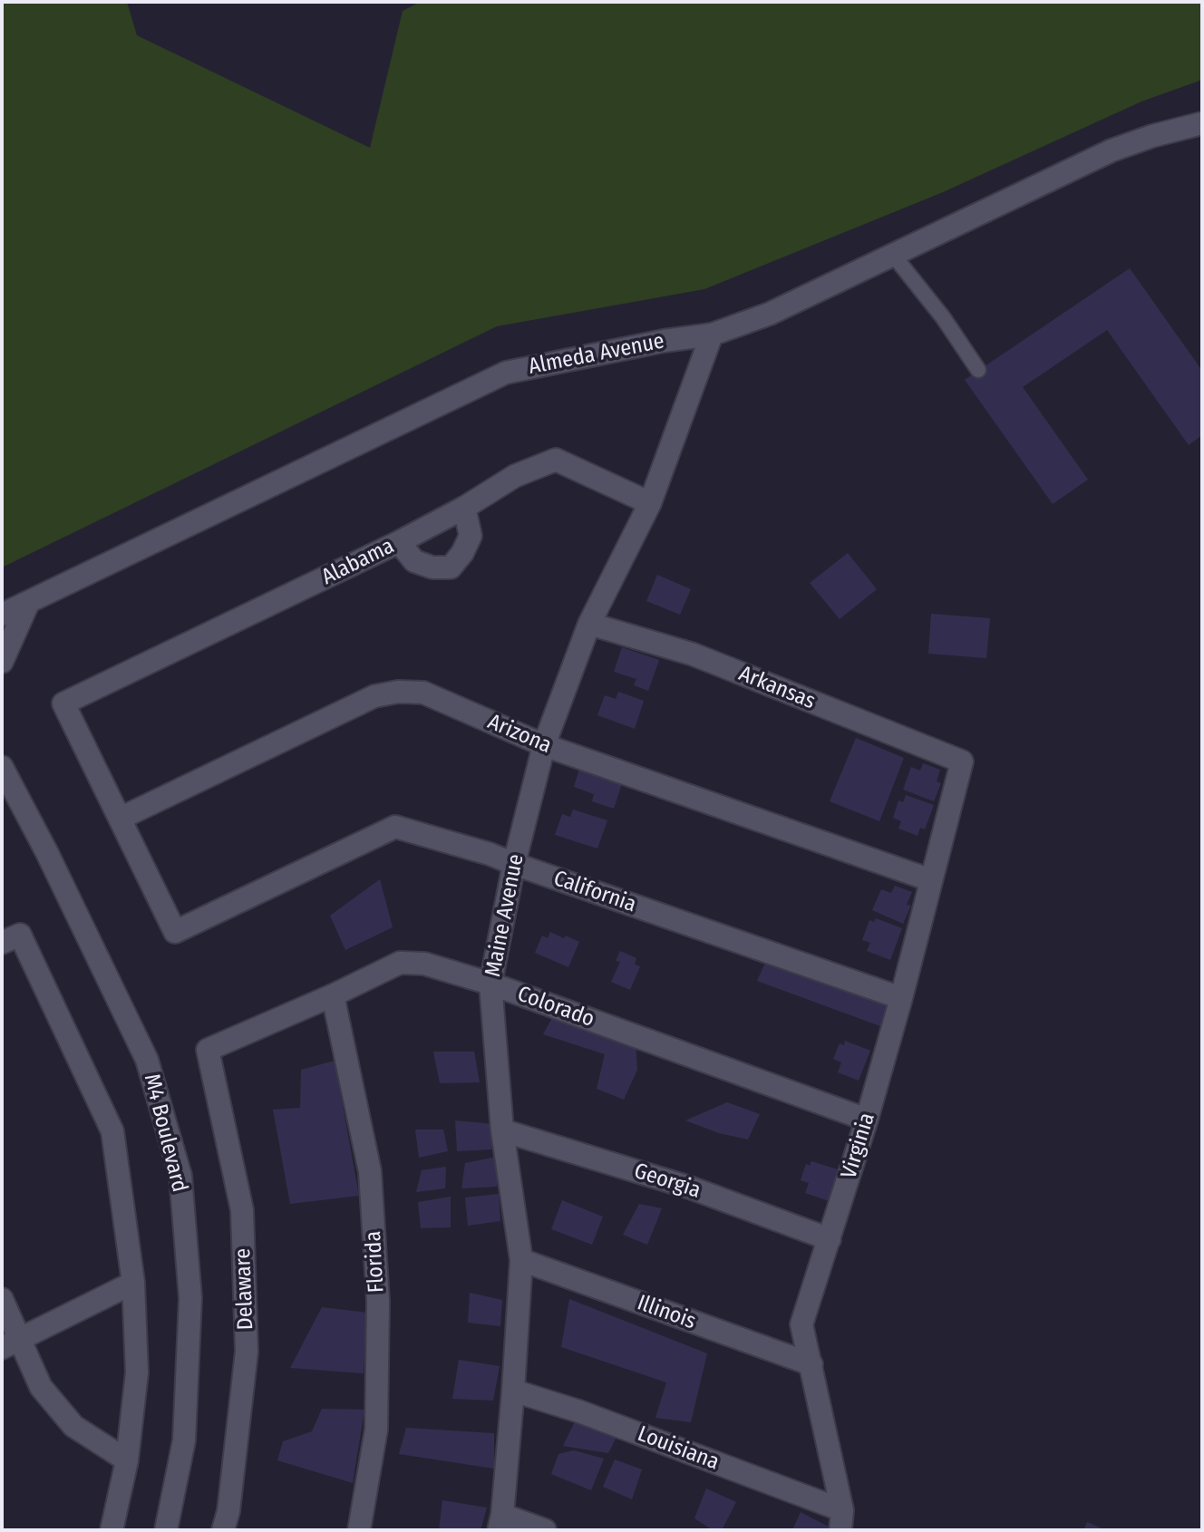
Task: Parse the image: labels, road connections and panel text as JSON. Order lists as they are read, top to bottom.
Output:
{
  "streets": {
    "street": [
      "Almeda Avenue",
      "Alabama",
      "Arkansas",
      "Arizona",
      "California",
      "Maine Avenue",
      "Colorado",
      "M4 Boulevard",
      "Virginia",
      "Georgia",
      "Florida",
      "Delaware",
      "Illinois",
      "Louisiana"
    ]
  },
  "crossings": [
    ["Almeda Avenue", "Maine Avenue"],
    ["Alabama", "Arizona"],
    ["Alabama", "California"],
    ["Alabama", "Maine Avenue"],
    ["Arkansas", "Maine Avenue"],
    ["Arkansas", "Virginia"],
    ["Arizona", "California"],
    ["Arizona", "Maine Avenue"],
    ["Arizona", "Virginia"],
    ["California", "Maine Avenue"],
    ["California", "Virginia"],
    ["Maine Avenue", "Colorado"],
    ["Maine Avenue", "Georgia"],
    ["Maine Avenue", "Illinois"],
    ["Maine Avenue", "Louisiana"],
    ["Colorado", "Virginia"],
    ["Colorado", "Florida"],
    ["Colorado", "Delaware"],
    ["Virginia", "Georgia"],
    ["Virginia", "Illinois"],
    ["Virginia", "Louisiana"]
  ]
}
